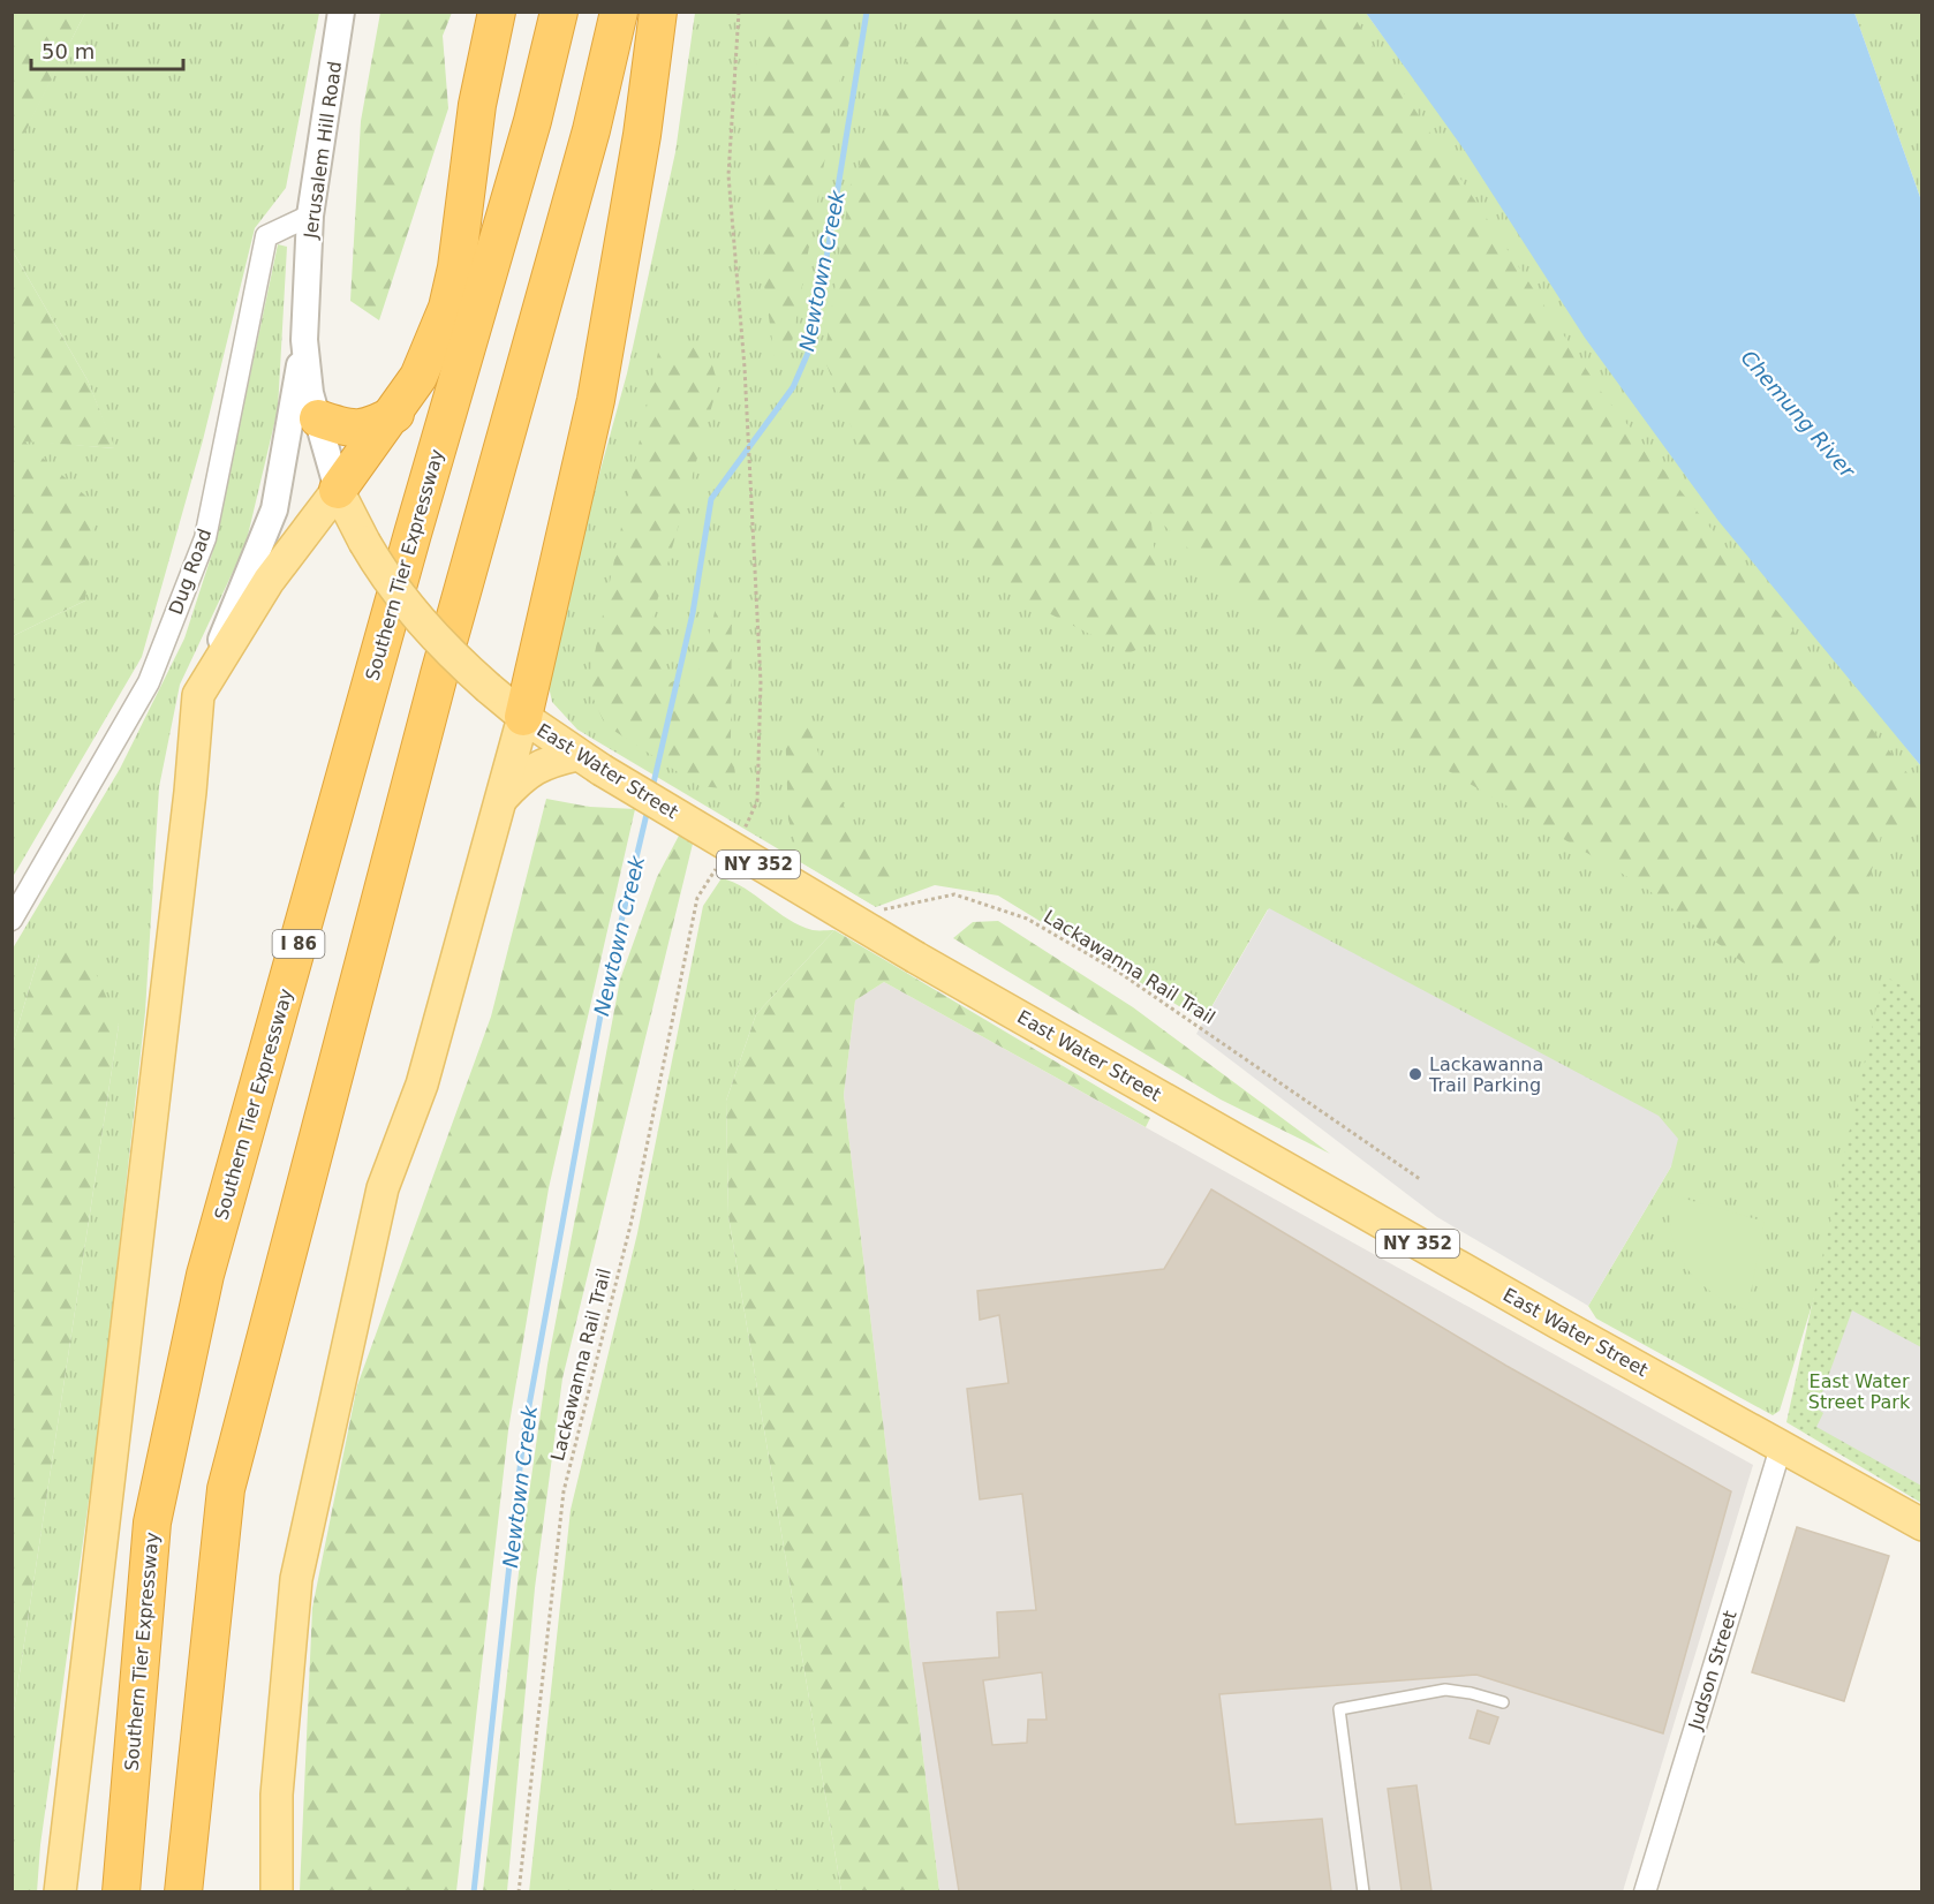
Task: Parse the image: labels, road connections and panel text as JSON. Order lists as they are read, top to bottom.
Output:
{
  "streets": {
    "highway": ["Southern Tier Expressway", "I 86"],
    "main road": ["East Water Street", "NY 352"],
    "street": ["Jerusalem Hill Road", "Dug Road", "Judson Street"],
    "path": ["Lackawanna Rail Trail"]
  },
  "crossings": [
    ["Jerusalem Hill Road", "Dug Road"],
    ["Jerusalem Hill Road", "East Water Street"],
    ["East Water Street", "Judson Street"]
  ],
  "water": ["Newtown Creek", "Chemung River"],
  "parks": ["East Water Street Park"],
  "places": ["Lackawanna Trail Parking"],
  "scale_bar": "50 m"
}
